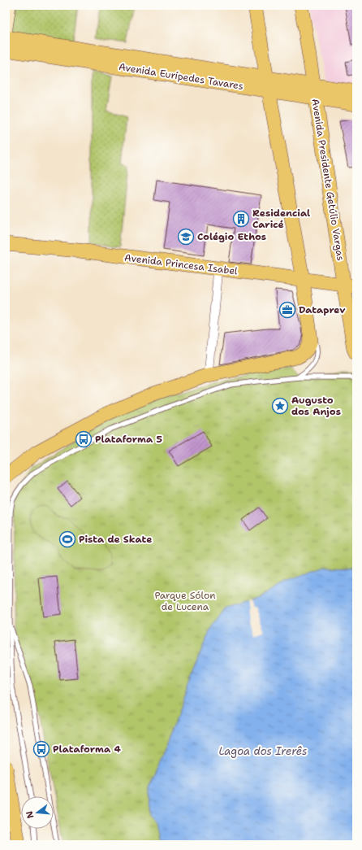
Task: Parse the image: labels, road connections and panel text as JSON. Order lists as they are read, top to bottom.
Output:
{
  "streets": {
    "main road": ["Avenida Eurípedes Tavares", "Avenida Presidente Getúlio Vargas", "Avenida Princesa Isabel"]
  },
  "crossings": [
    ["Avenida Eurípedes Tavares", "Avenida Presidente Getúlio Vargas"],
    ["Avenida Presidente Getúlio Vargas", "Avenida Princesa Isabel"]
  ],
  "water": ["Lagoa dos Irerês"],
  "parks": ["Parque Sólon de Lucena"],
  "places": {
    "building": ["Residencial Caricé"],
    "school or university": ["Colégio Ethos"],
    "office": ["Dataprev"],
    "place": ["Augusto dos Anjos"],
    "bus stop": ["Plataforma 5", "Plataforma 4"],
    "sports": ["Pista de Skate"]
  },
  "north": "left"
}
